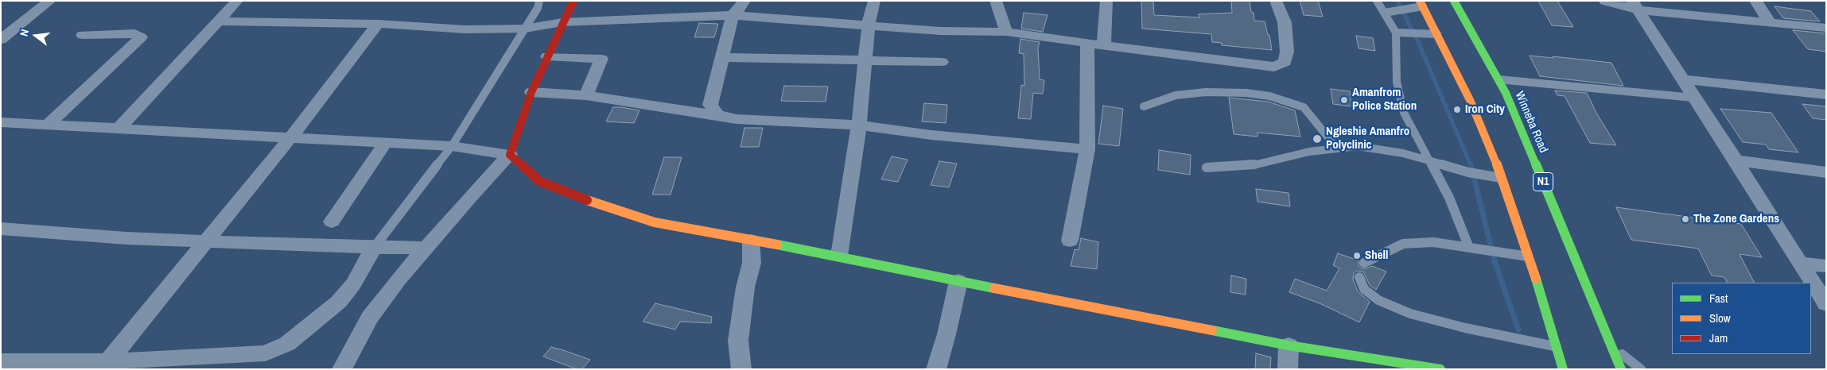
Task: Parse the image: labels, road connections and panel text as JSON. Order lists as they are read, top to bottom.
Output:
{
  "streets": {
    "main road": ["Winneba Road", "N1"]
  },
  "places": [
    "Amanfrom Police Station",
    "Iron City",
    "Ngleshie Amanfro Polyclinic",
    "The Zone Gardens",
    "Shell"
  ],
  "legend": ["Fast", "Slow", "Jam"],
  "north": "left"
}
